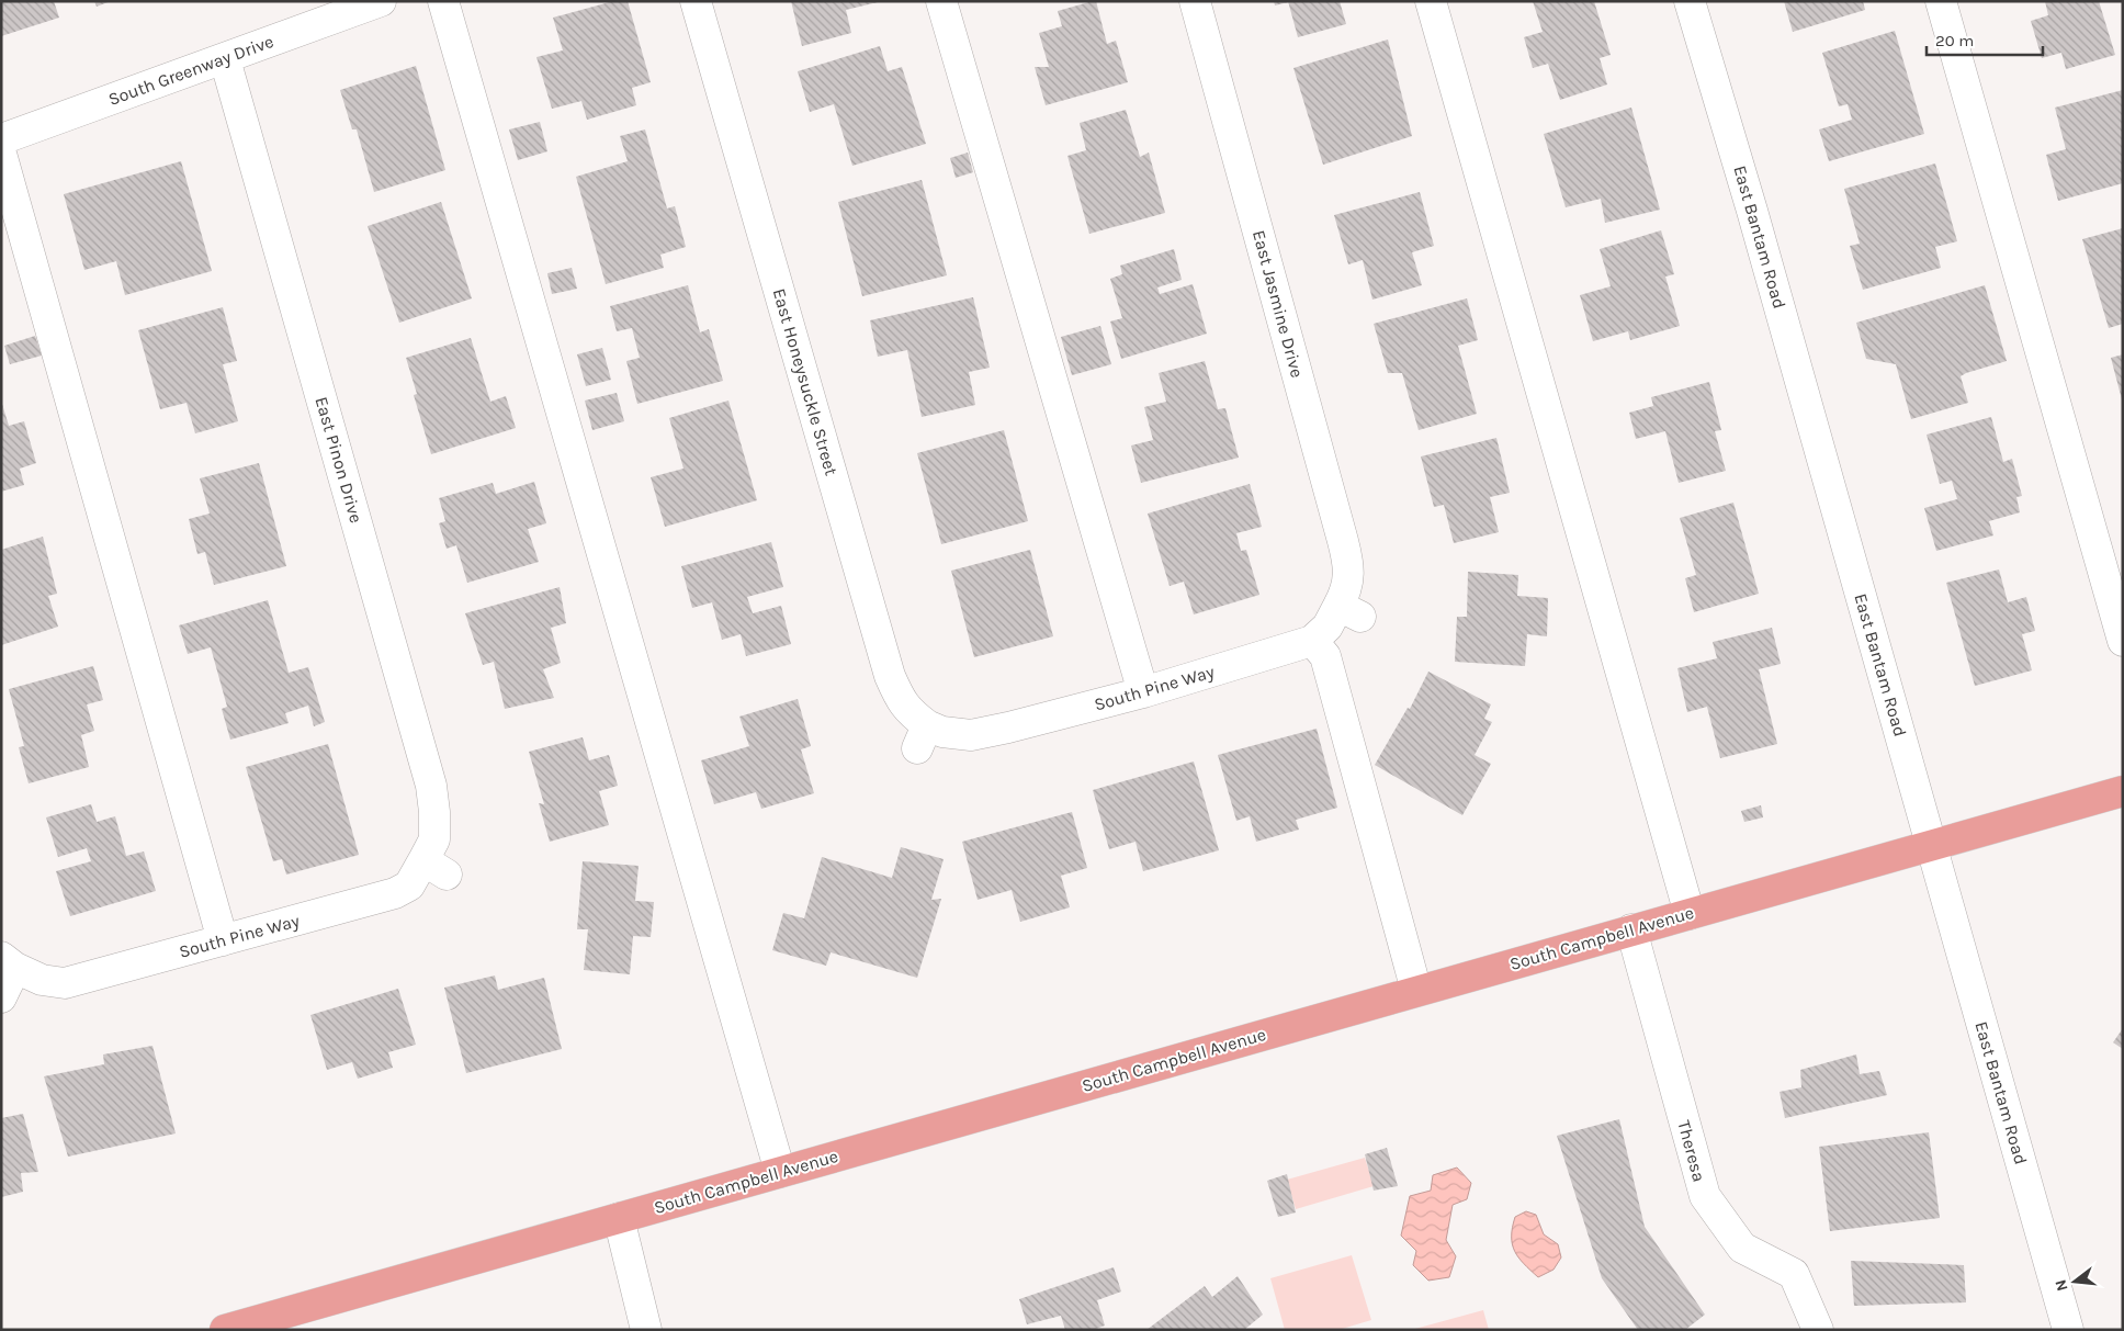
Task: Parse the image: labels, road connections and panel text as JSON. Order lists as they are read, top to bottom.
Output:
{
  "streets": {
    "main road": ["South Campbell Avenue"],
    "street": [
      "South Greenway Drive",
      "East Bantam Road",
      "East Jasmine Drive",
      "East Honeysuckle Street",
      "East Pinon Drive",
      "South Pine Way",
      "Theresa"
    ]
  },
  "crossings": [
    ["South Greenway Drive", "East Pinon Drive"],
    ["East Bantam Road", "South Campbell Avenue"],
    ["East Jasmine Drive", "South Pine Way"],
    ["East Honeysuckle Street", "South Pine Way"],
    ["East Pinon Drive", "South Pine Way"],
    ["South Campbell Avenue", "Theresa"]
  ],
  "scale_bar": "20 m",
  "north": "left"
}
